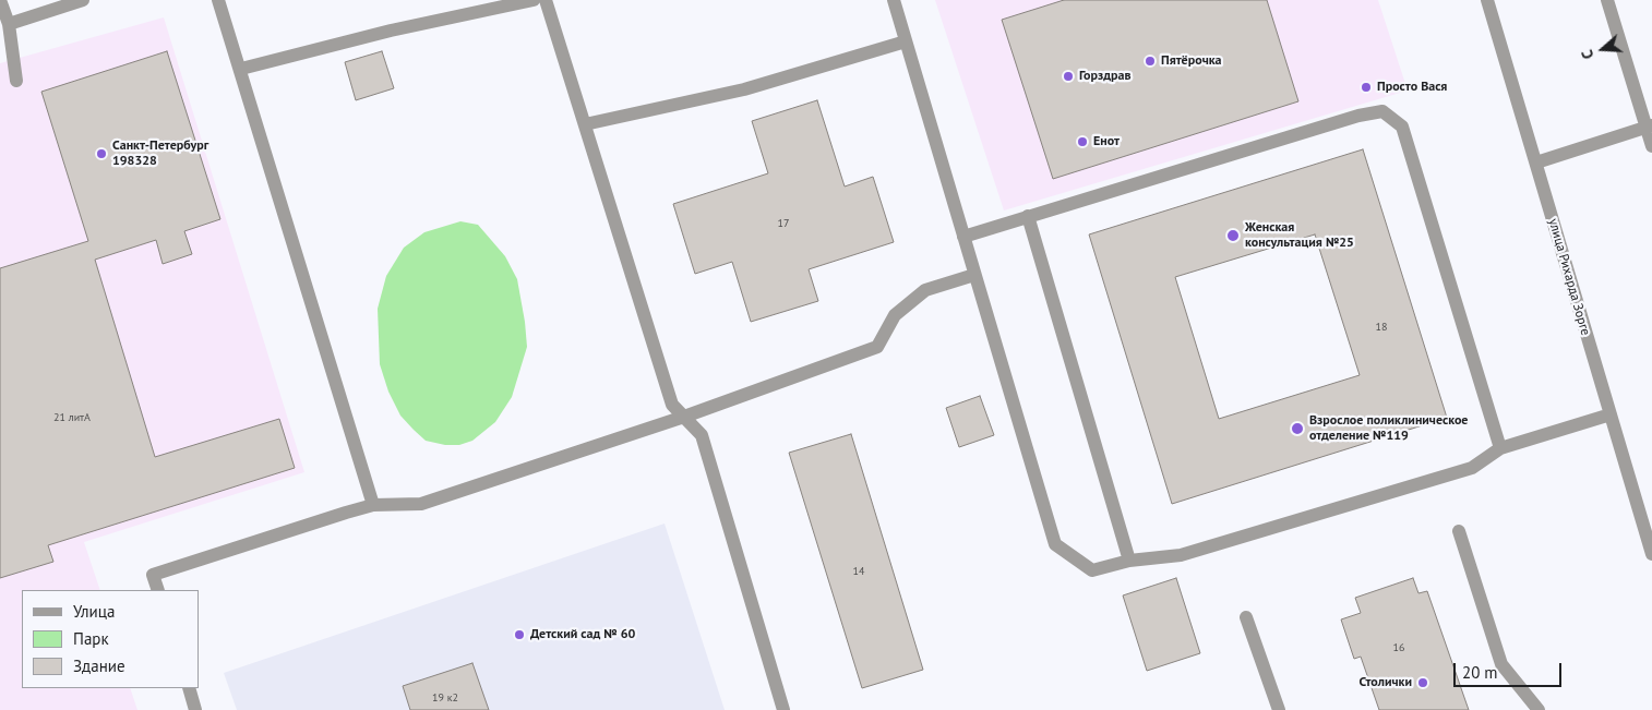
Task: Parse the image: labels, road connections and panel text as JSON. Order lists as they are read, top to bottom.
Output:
{
  "streets": {
    "street": ["улица Рихарда Зорге"]
  },
  "places": [
    "Пятёрочка",
    "Горздрав",
    "Просто Вася",
    "Енот",
    "Санкт-Петербург 198328",
    "Женская консультация №25",
    "Взрослое поликлиническое отделение №119",
    "Детский сад № 60",
    "Столички"
  ],
  "house_numbers": [
    "17",
    "18",
    "21 литА",
    "14",
    "16",
    "19 к2"
  ],
  "legend": ["Улица", "Парк", "Здание"],
  "scale_bar": "20 m",
  "north": "left"
}
